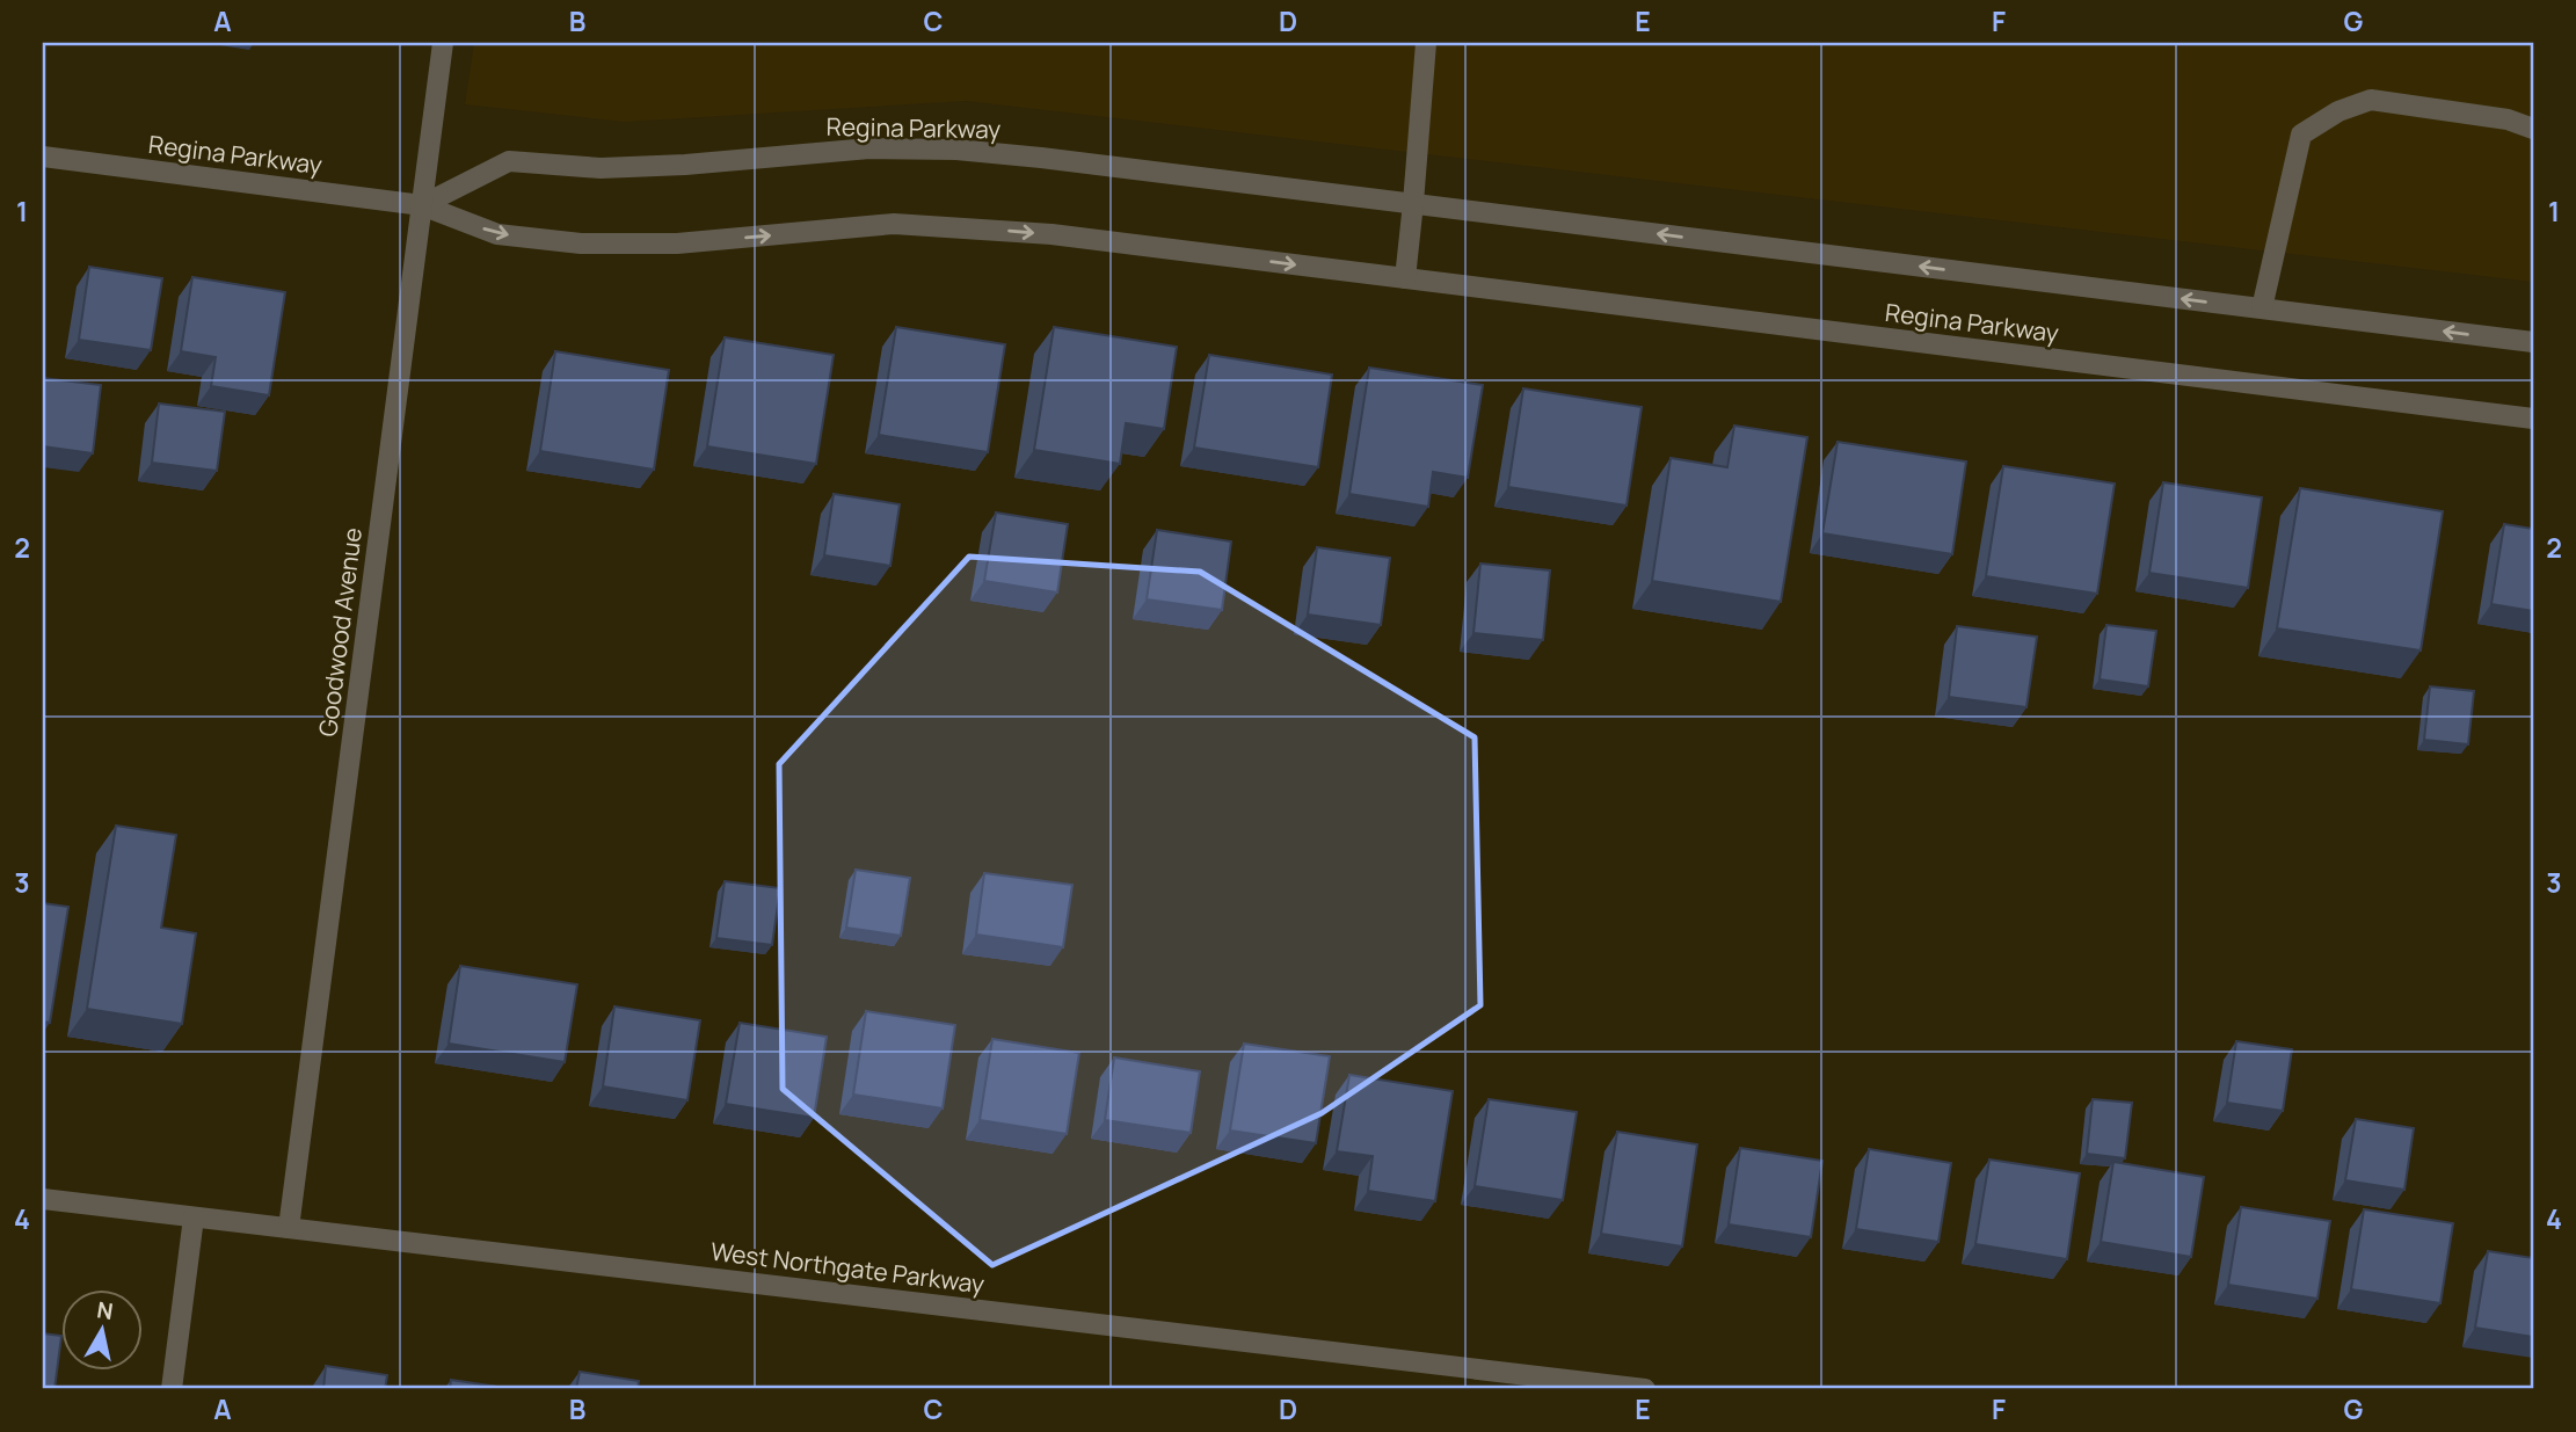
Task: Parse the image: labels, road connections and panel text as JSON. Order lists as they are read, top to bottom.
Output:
{
  "streets": {
    "street": ["Regina Parkway", "Goodwood Avenue", "West Northgate Parkway"]
  },
  "crossings": [
    ["Regina Parkway", "Goodwood Avenue"],
    ["Goodwood Avenue", "West Northgate Parkway"]
  ],
  "north": "top",
  "grid": {
    "columns": [
      "A",
      "B",
      "C",
      "D",
      "E",
      "F",
      "G"
    ],
    "rows": [
      "1",
      "2",
      "3",
      "4"
    ]
  }
}
